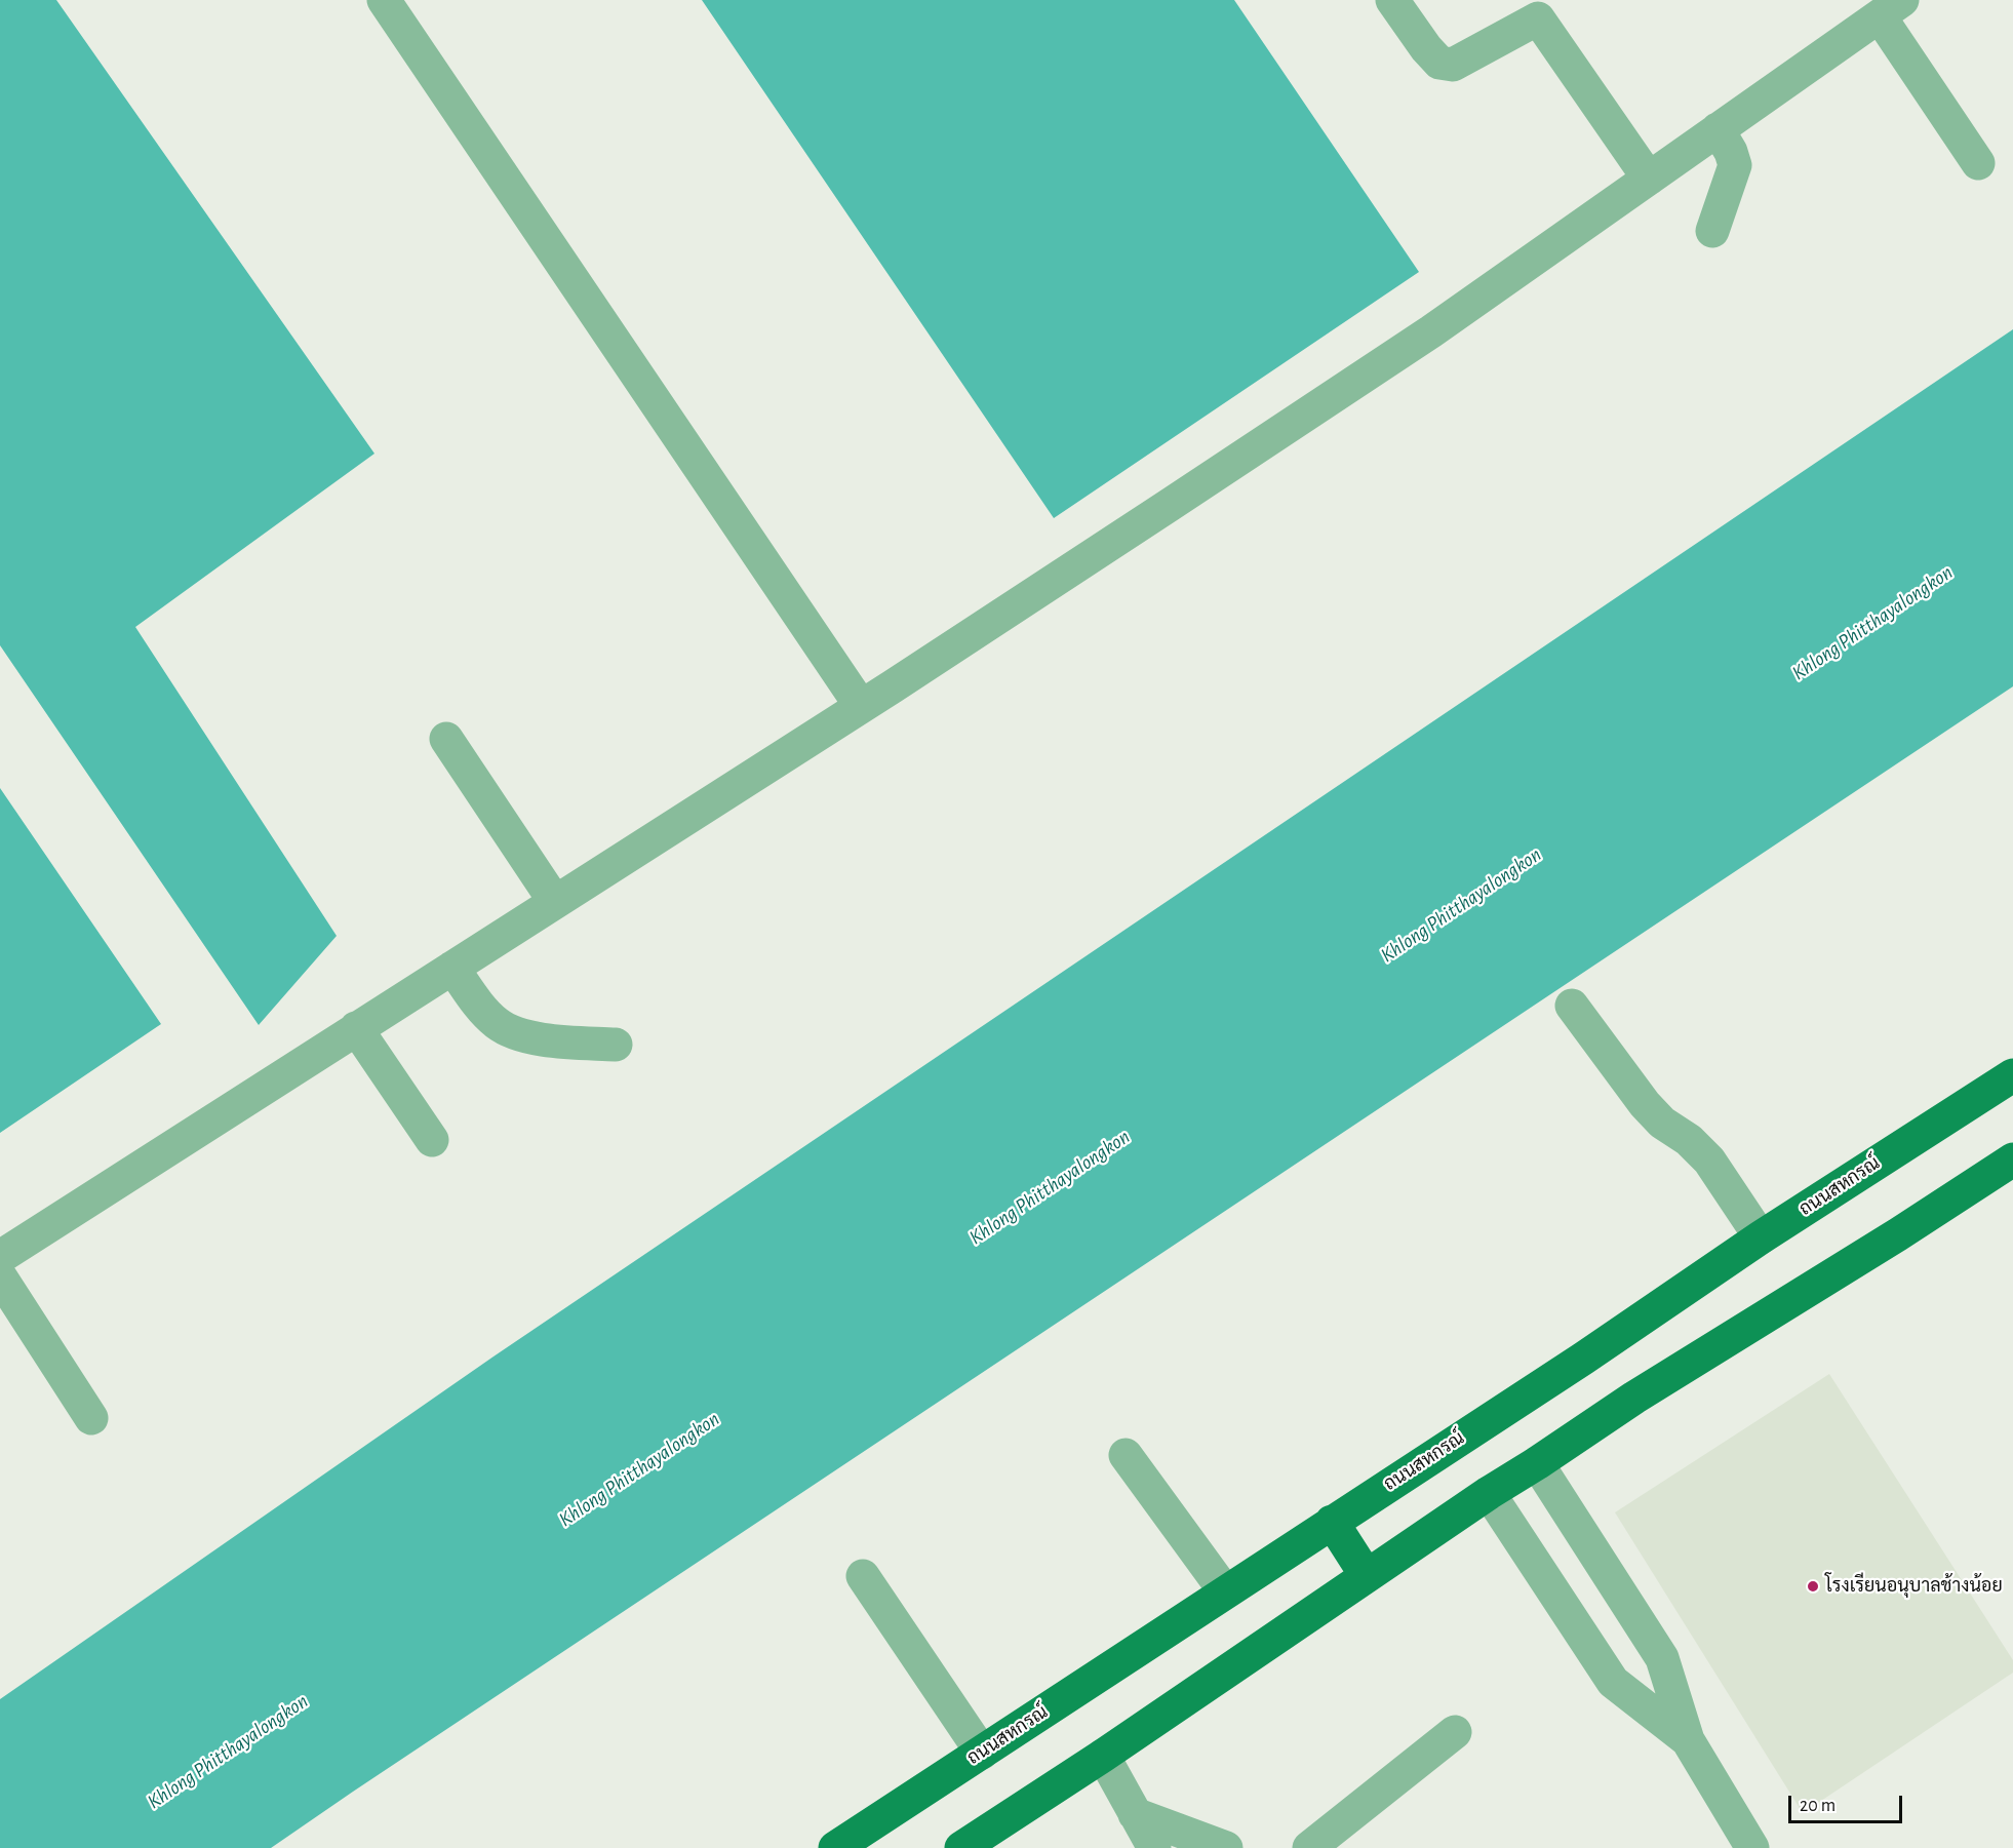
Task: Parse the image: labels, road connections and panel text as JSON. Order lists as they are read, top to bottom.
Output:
{
  "streets": {
    "main road": ["ถนนสหกรณ์"]
  },
  "water": ["Khlong Phitthayalongkon"],
  "places": ["โรงเรียนอนุบาลช้างน้อย"],
  "scale_bar": "20 m"
}
